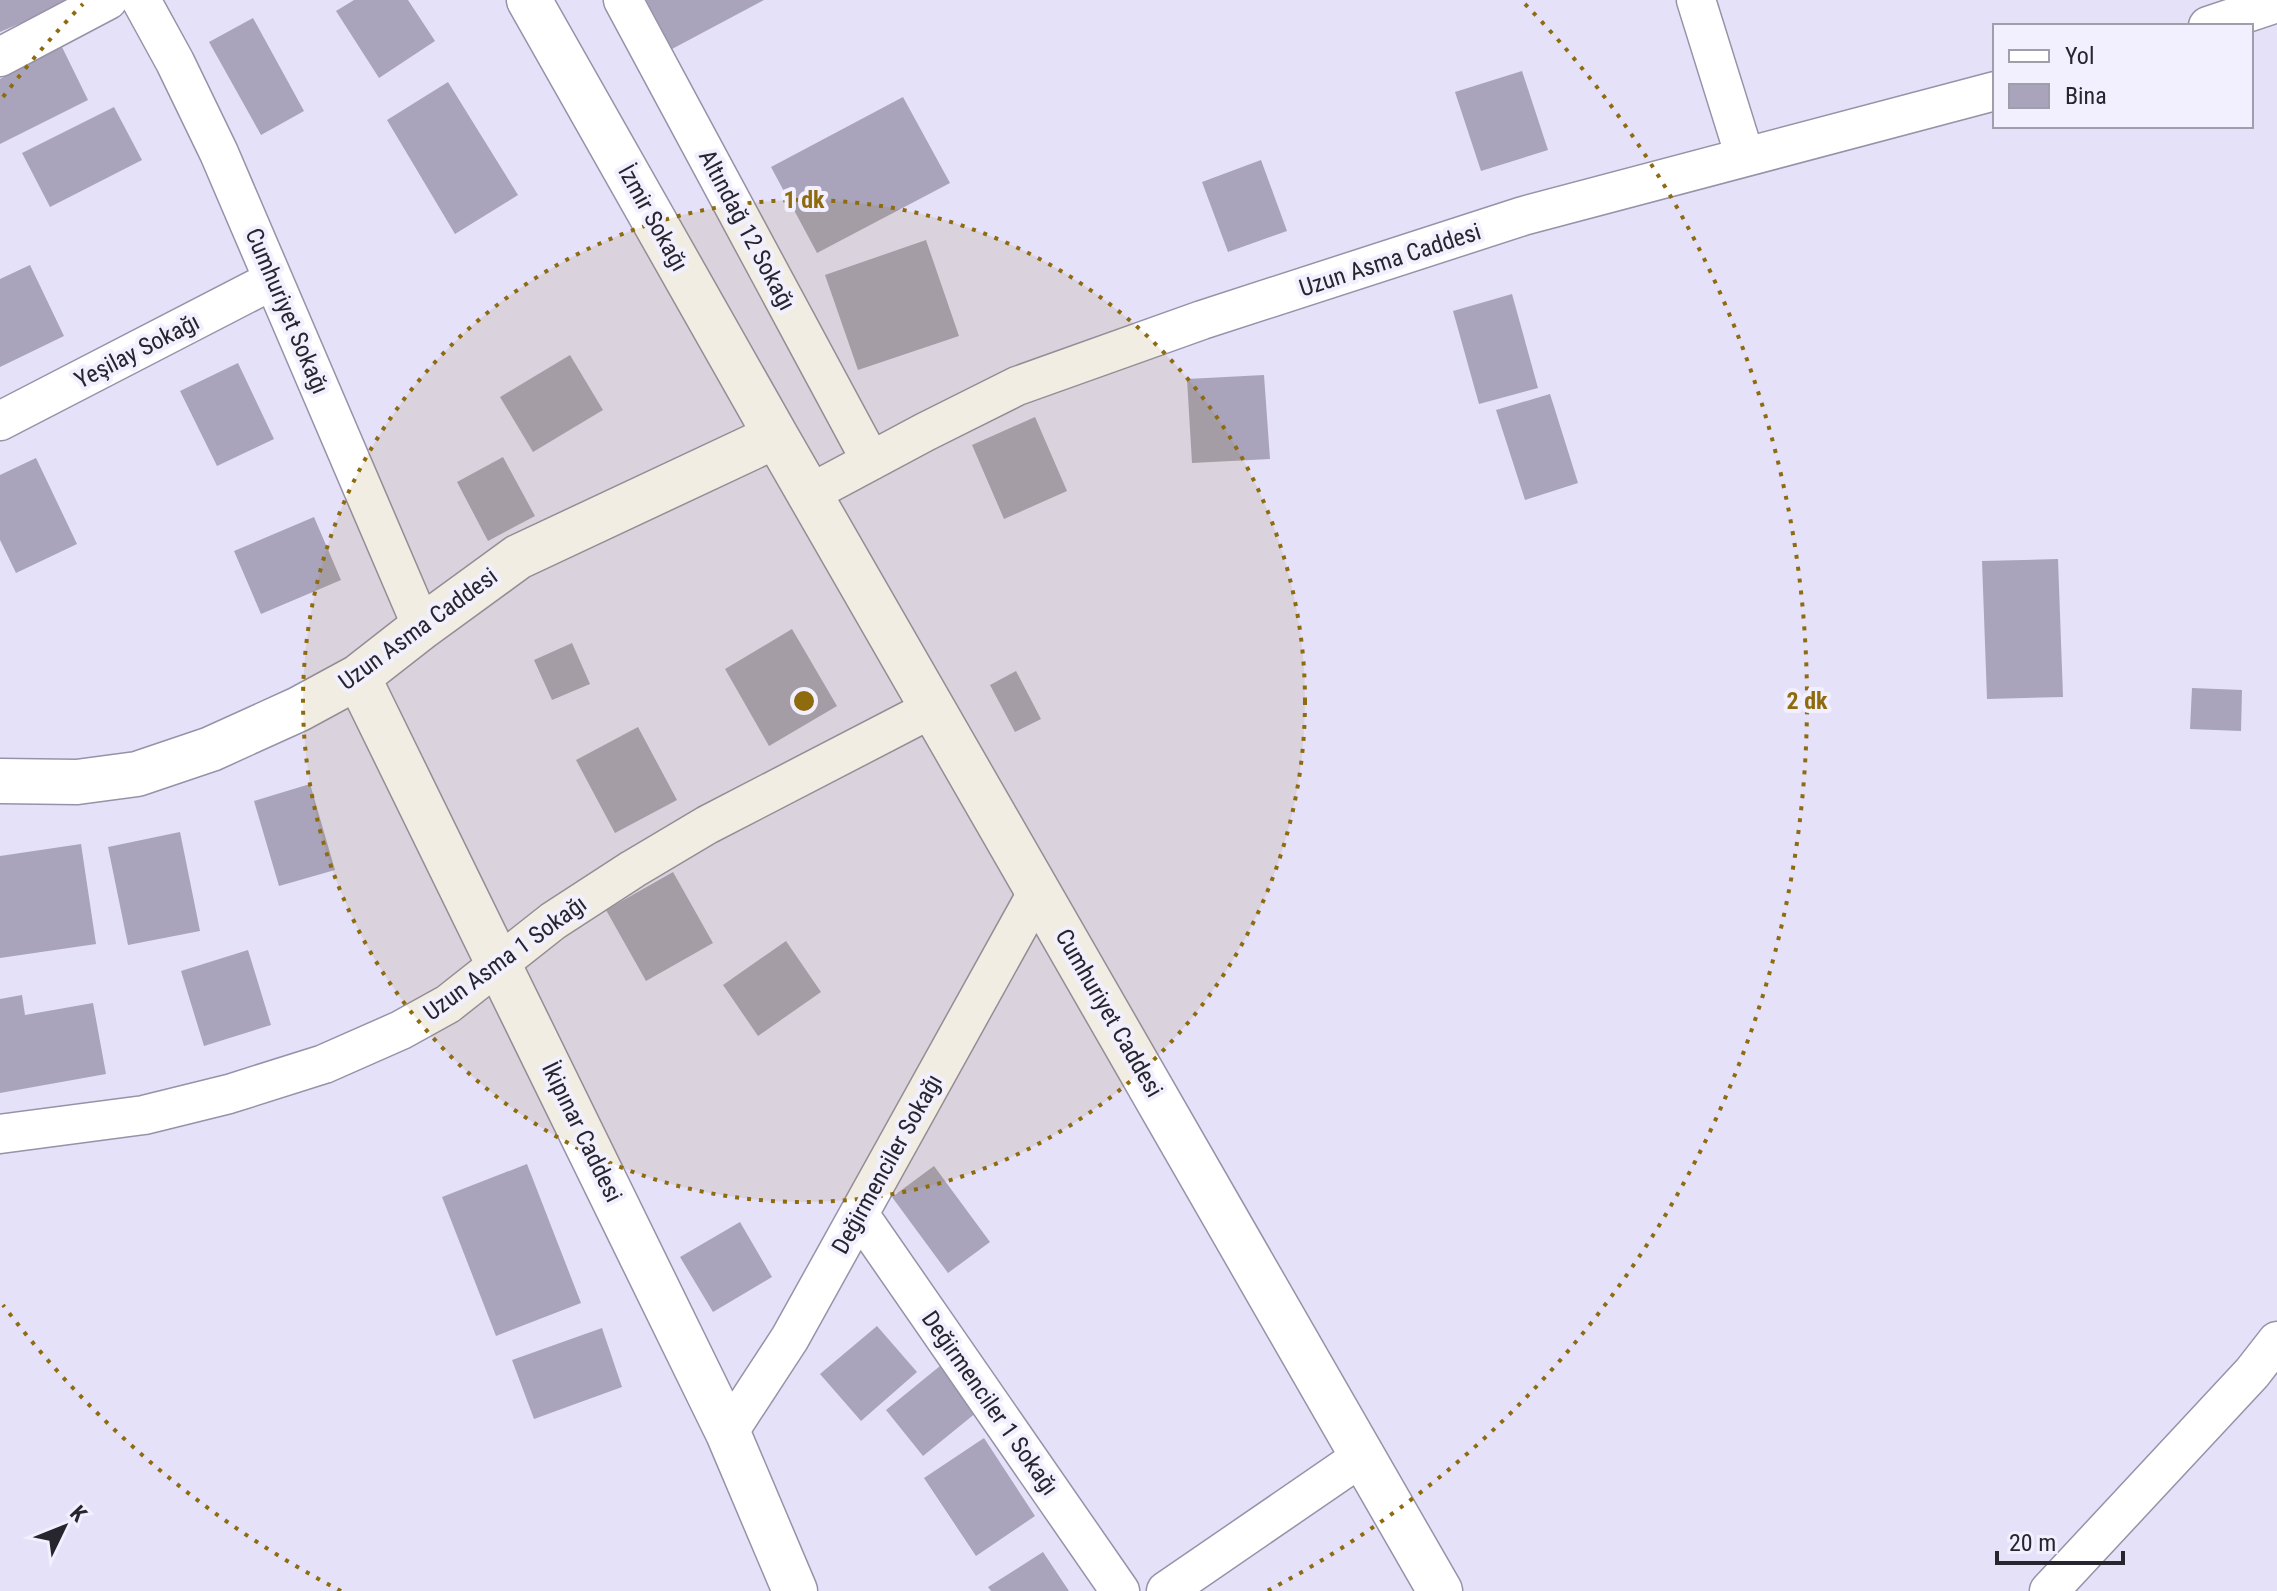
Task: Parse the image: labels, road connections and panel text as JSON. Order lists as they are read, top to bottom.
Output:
{
  "streets": {
    "street": [
      "İzmir Sokağı",
      "Altındağ 12 Sokağı",
      "Uzun Asma Caddesi",
      "Cumhuriyet Sokağı",
      "Yeşilay Sokağı",
      "Uzun Asma 1 Sokağı",
      "Cumhuriyet Caddesi",
      "İkipınar Caddesi",
      "Değirmenciler Sokağı",
      "Değirmenciler 1 Sokağı"
    ]
  },
  "crossings": [
    ["İzmir Sokağı", "Uzun Asma Caddesi"],
    ["İzmir Sokağı", "Cumhuriyet Caddesi"],
    ["Altındağ 12 Sokağı", "Uzun Asma Caddesi"],
    ["Uzun Asma Caddesi", "Cumhuriyet Sokağı"],
    ["Uzun Asma Caddesi", "Cumhuriyet Caddesi"],
    ["Uzun Asma Caddesi", "İkipınar Caddesi"],
    ["Cumhuriyet Sokağı", "Yeşilay Sokağı"],
    ["Uzun Asma 1 Sokağı", "Cumhuriyet Caddesi"],
    ["Uzun Asma 1 Sokağı", "İkipınar Caddesi"],
    ["Cumhuriyet Caddesi", "Değirmenciler Sokağı"],
    ["İkipınar Caddesi", "Değirmenciler Sokağı"],
    ["Değirmenciler Sokağı", "Değirmenciler 1 Sokağı"]
  ],
  "legend": ["Yol", "Bina"],
  "scale_bar": "20 m",
  "north": "top right",
  "rings": ["1 dk", "2 dk"]
}
